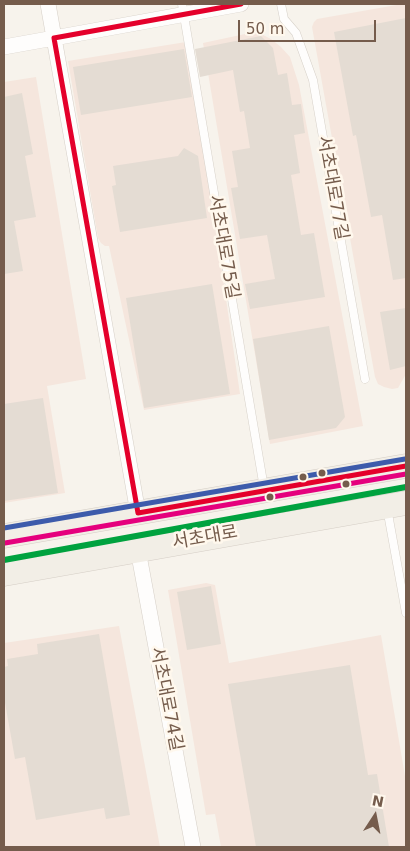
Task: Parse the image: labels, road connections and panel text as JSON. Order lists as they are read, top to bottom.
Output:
{
  "streets": {
    "main road": ["서초대로"],
    "street": ["서초대로74길"],
    "lane": ["서초대로77길", "서초대로75길"]
  },
  "crossings": [
    ["서초대로75길", "서초대로"],
    ["서초대로", "서초대로74길"]
  ],
  "scale_bar": "50 m",
  "north": "top"
}
